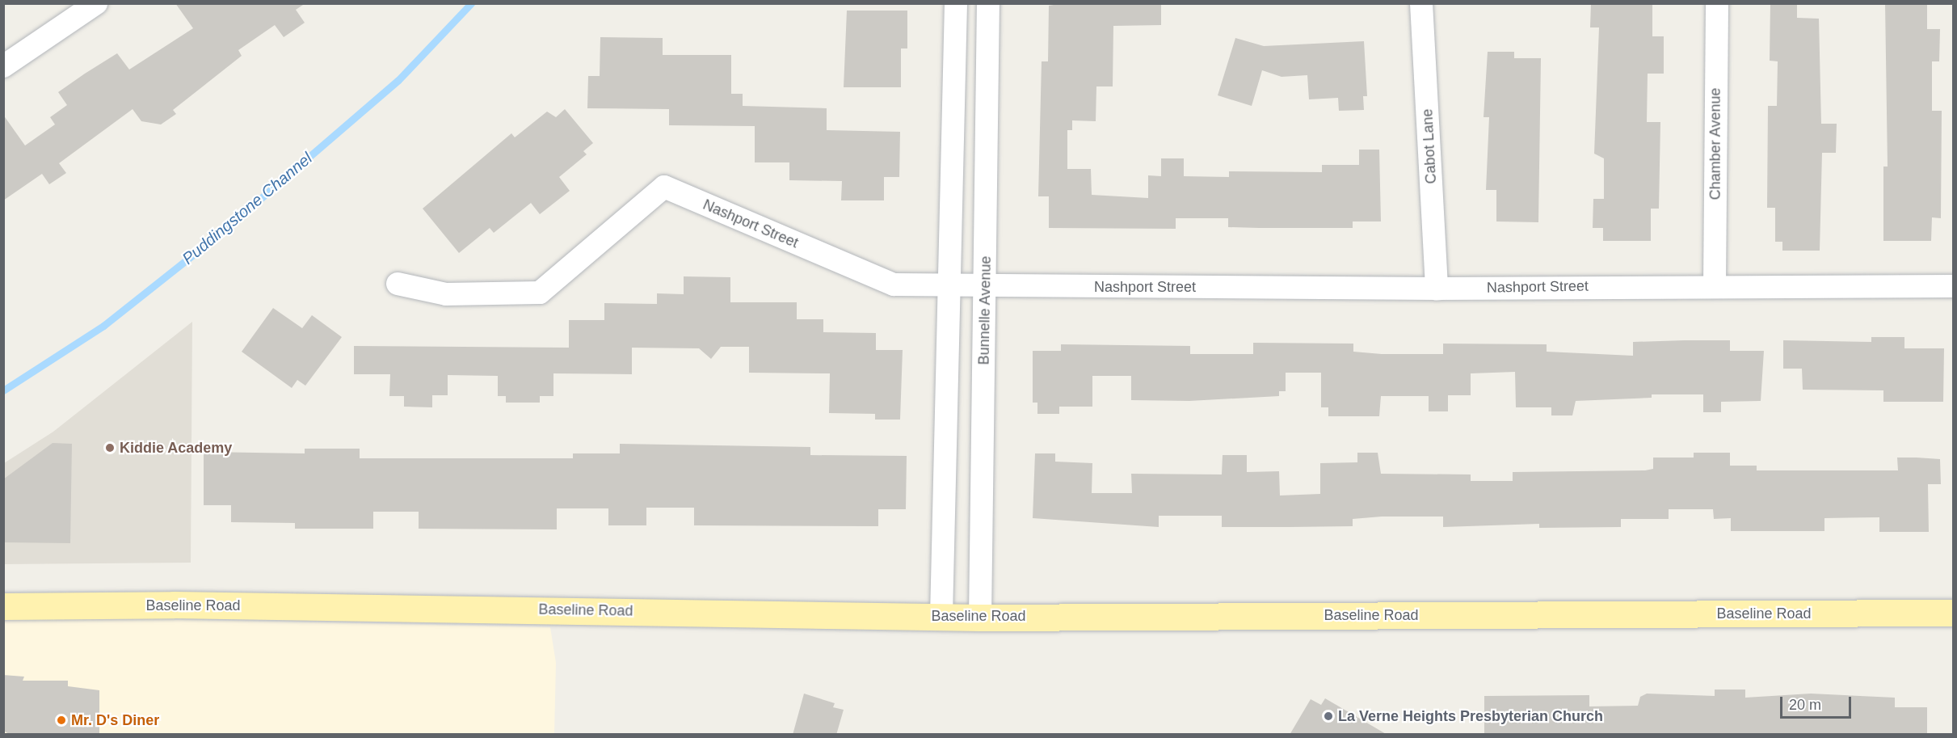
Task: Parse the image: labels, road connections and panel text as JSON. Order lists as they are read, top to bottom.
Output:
{
  "streets": {
    "main road": ["Baseline Road"],
    "street": [
      "Chamber Avenue",
      "Cabot Lane",
      "Nashport Street",
      "Bunnelle Avenue"
    ]
  },
  "crossings": [
    ["Chamber Avenue", "Nashport Street"],
    ["Cabot Lane", "Nashport Street"],
    ["Nashport Street", "Bunnelle Avenue"],
    ["Bunnelle Avenue", "Baseline Road"]
  ],
  "water": ["Puddingstone Channel"],
  "places": ["Kiddie Academy", "La Verne Heights Presbyterian Church", "Mr. D's Diner"],
  "scale_bar": "20 m"
}
